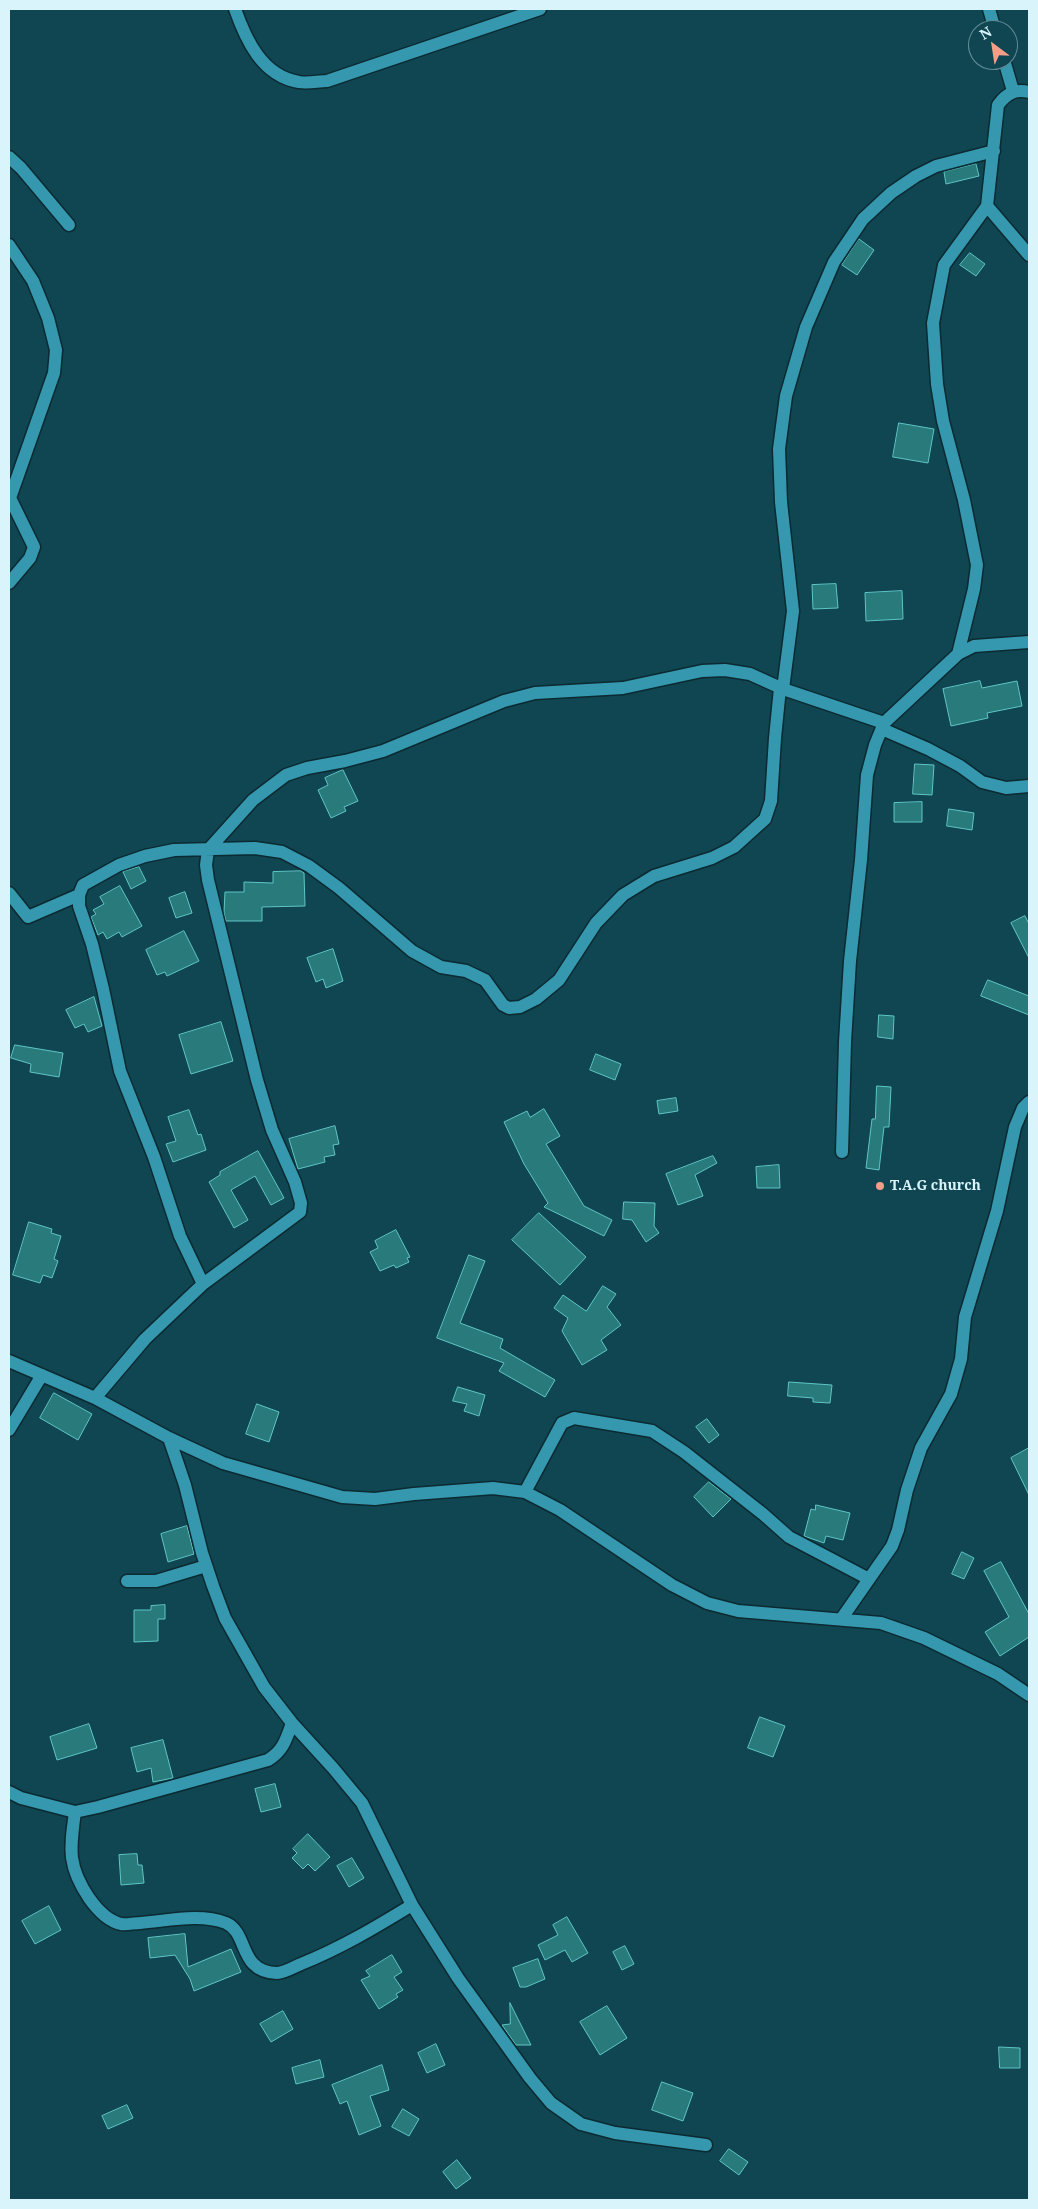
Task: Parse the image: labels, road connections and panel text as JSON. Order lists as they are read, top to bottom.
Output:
{
  "places": ["T.A.G church"],
  "north": "top left"
}
